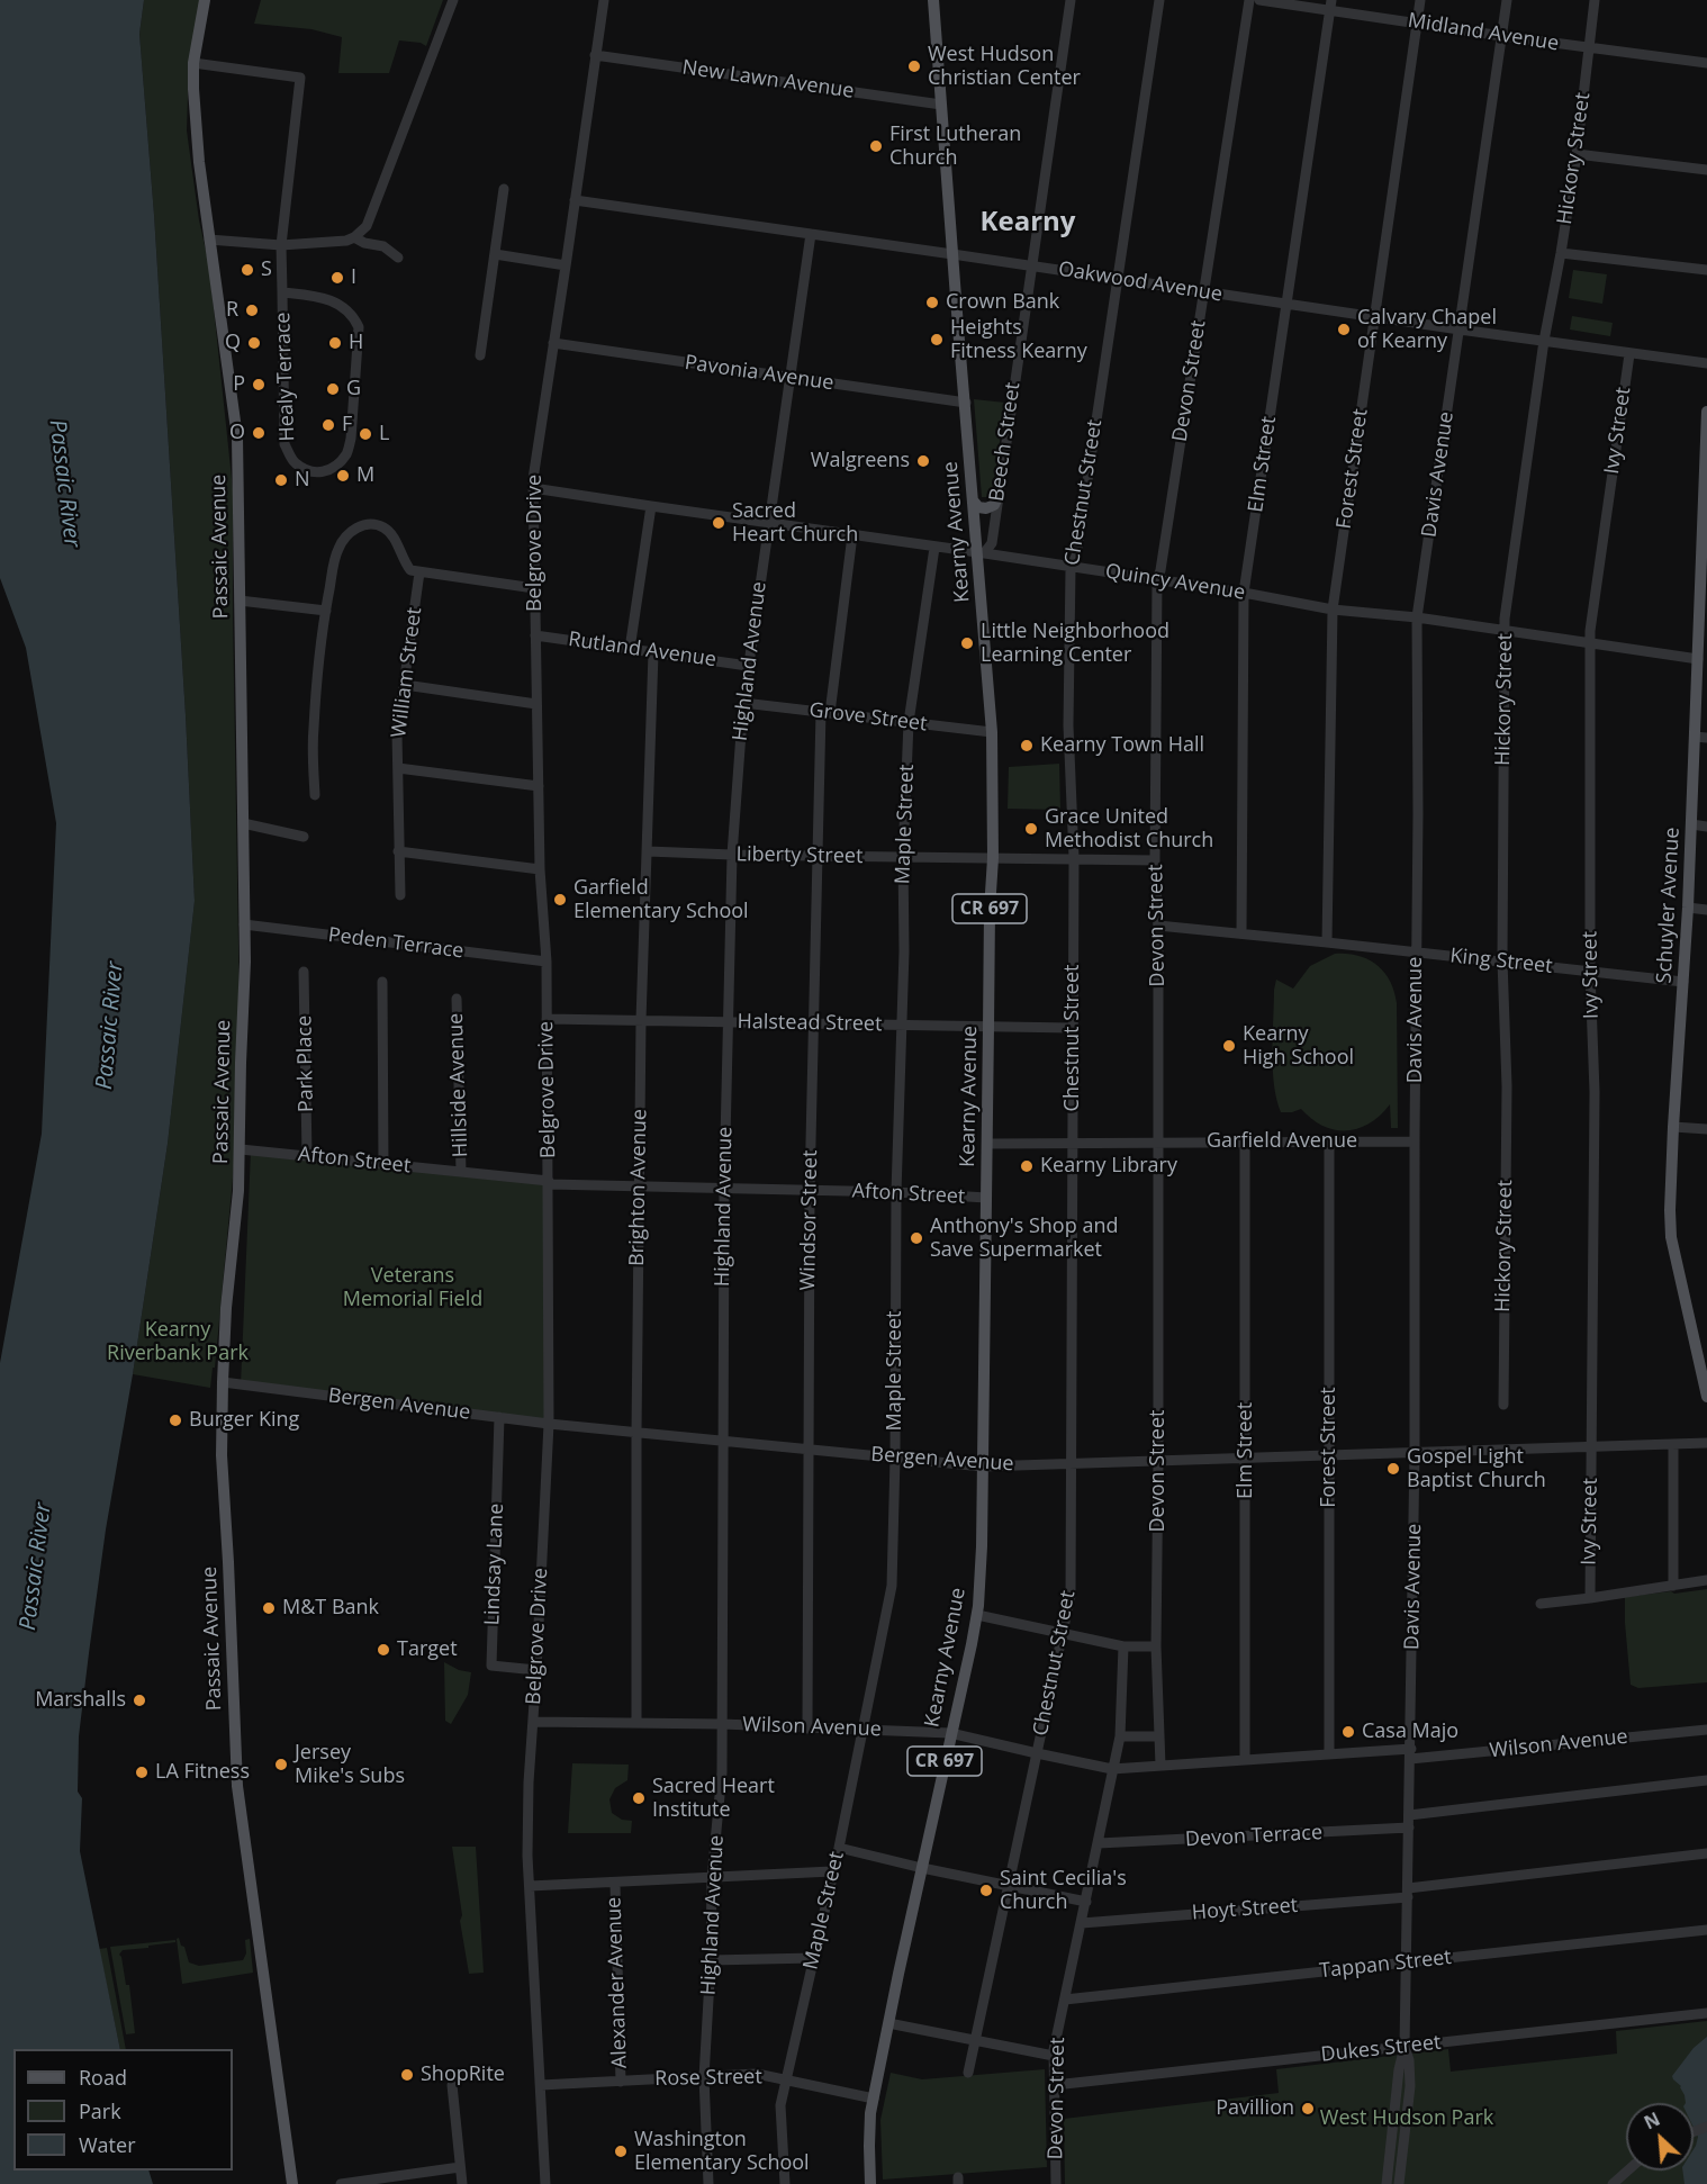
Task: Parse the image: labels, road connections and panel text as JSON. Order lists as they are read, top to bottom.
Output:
{
  "streets": {
    "main road": [
      "Kearny Avenue",
      "Passaic Avenue",
      "Schuyler Avenue",
      "CR 697"
    ],
    "street": [
      "Midland Avenue",
      "New Lawn Avenue",
      "Hickory Street",
      "Oakwood Avenue",
      "Pavonia Avenue",
      "Healy Terrace",
      "Devon Street",
      "Ivy Street",
      "Beech Street",
      "Elm Street",
      "Forest Street",
      "Davis Avenue",
      "Chestnut Street",
      "Belgrove Drive",
      "Quincy Avenue",
      "Rutland Avenue",
      "Highland Avenue",
      "William Street",
      "Grove Street",
      "Maple Street",
      "Liberty Street",
      "Peden Terrace",
      "King Street",
      "Halstead Street",
      "Park Place",
      "Hillside Avenue",
      "Garfield Avenue",
      "Afton Street",
      "Brighton Avenue",
      "Windsor Street",
      "Bergen Avenue",
      "Lindsay Lane",
      "Wilson Avenue",
      "Devon Terrace",
      "Hoyt Street",
      "Tappan Street",
      "Alexander Avenue",
      "Dukes Street",
      "Rose Street"
    ]
  },
  "crossings": [
    ["Midland Avenue", "Hickory Street"],
    ["Midland Avenue", "Elm Street"],
    ["Midland Avenue", "Forest Street"],
    ["Midland Avenue", "Davis Avenue"],
    ["New Lawn Avenue", "Kearny Avenue"],
    ["New Lawn Avenue", "Belgrove Drive"],
    ["Hickory Street", "Oakwood Avenue"],
    ["Hickory Street", "Quincy Avenue"],
    ["Hickory Street", "King Street"],
    ["Oakwood Avenue", "Devon Street"],
    ["Oakwood Avenue", "Ivy Street"],
    ["Oakwood Avenue", "Beech Street"],
    ["Oakwood Avenue", "Elm Street"],
    ["Oakwood Avenue", "Forest Street"],
    ["Oakwood Avenue", "Davis Avenue"],
    ["Oakwood Avenue", "Chestnut Street"],
    ["Oakwood Avenue", "Kearny Avenue"],
    ["Oakwood Avenue", "Belgrove Drive"],
    ["Oakwood Avenue", "Highland Avenue"],
    ["Pavonia Avenue", "Kearny Avenue"],
    ["Pavonia Avenue", "Belgrove Drive"],
    ["Pavonia Avenue", "Highland Avenue"],
    ["Healy Terrace", "Passaic Avenue"],
    ["Devon Street", "Quincy Avenue"],
    ["Devon Street", "Liberty Street"],
    ["Devon Street", "King Street"],
    ["Devon Street", "Garfield Avenue"],
    ["Devon Street", "Bergen Avenue"],
    ["Devon Street", "Wilson Avenue"],
    ["Devon Street", "Devon Terrace"],
    ["Devon Street", "Hoyt Street"],
    ["Devon Street", "Tappan Street"],
    ["Devon Street", "Dukes Street"],
    ["Ivy Street", "Quincy Avenue"],
    ["Ivy Street", "King Street"],
    ["Ivy Street", "Bergen Avenue"],
    ["Beech Street", "Kearny Avenue"],
    ["Beech Street", "Quincy Avenue"],
    ["Elm Street", "Quincy Avenue"],
    ["Elm Street", "King Street"],
    ["Elm Street", "Garfield Avenue"],
    ["Elm Street", "Bergen Avenue"],
    ["Elm Street", "Wilson Avenue"],
    ["Forest Street", "Quincy Avenue"],
    ["Forest Street", "King Street"],
    ["Forest Street", "Garfield Avenue"],
    ["Forest Street", "Bergen Avenue"],
    ["Forest Street", "Wilson Avenue"],
    ["Davis Avenue", "Quincy Avenue"],
    ["Davis Avenue", "King Street"],
    ["Davis Avenue", "Garfield Avenue"],
    ["Davis Avenue", "Bergen Avenue"],
    ["Davis Avenue", "Wilson Avenue"],
    ["Davis Avenue", "Devon Terrace"],
    ["Davis Avenue", "Hoyt Street"],
    ["Davis Avenue", "Tappan Street"],
    ["Davis Avenue", "Dukes Street"],
    ["Chestnut Street", "Quincy Avenue"],
    ["Chestnut Street", "Liberty Street"],
    ["Chestnut Street", "Halstead Street"],
    ["Chestnut Street", "Garfield Avenue"],
    ["Chestnut Street", "Bergen Avenue"],
    ["Chestnut Street", "Wilson Avenue"],
    ["Kearny Avenue", "Quincy Avenue"],
    ["Kearny Avenue", "Grove Street"],
    ["Kearny Avenue", "Liberty Street"],
    ["Kearny Avenue", "Halstead Street"],
    ["Kearny Avenue", "Garfield Avenue"],
    ["Kearny Avenue", "Afton Street"],
    ["Kearny Avenue", "Bergen Avenue"],
    ["Kearny Avenue", "Wilson Avenue"],
    ["Kearny Avenue", "Rose Street"],
    ["Belgrove Drive", "Quincy Avenue"],
    ["Belgrove Drive", "Rutland Avenue"],
    ["Belgrove Drive", "Peden Terrace"],
    ["Belgrove Drive", "Halstead Street"],
    ["Belgrove Drive", "Afton Street"],
    ["Belgrove Drive", "Bergen Avenue"],
    ["Belgrove Drive", "Lindsay Lane"],
    ["Belgrove Drive", "Wilson Avenue"],
    ["Belgrove Drive", "Rose Street"],
    ["Passaic Avenue", "Peden Terrace"],
    ["Passaic Avenue", "Afton Street"],
    ["Passaic Avenue", "Bergen Avenue"],
    ["Quincy Avenue", "Highland Avenue"],
    ["Quincy Avenue", "Maple Street"],
    ["Quincy Avenue", "Schuyler Avenue"],
    ["Quincy Avenue", "Windsor Street"],
    ["Rutland Avenue", "Highland Avenue"],
    ["Rutland Avenue", "Brighton Avenue"],
    ["Highland Avenue", "Grove Street"],
    ["Highland Avenue", "Liberty Street"],
    ["Highland Avenue", "Halstead Street"],
    ["Highland Avenue", "Afton Street"],
    ["Highland Avenue", "Bergen Avenue"],
    ["Highland Avenue", "Wilson Avenue"],
    ["Highland Avenue", "Rose Street"],
    ["Grove Street", "Maple Street"],
    ["Grove Street", "Windsor Street"],
    ["Maple Street", "Liberty Street"],
    ["Maple Street", "Halstead Street"],
    ["Maple Street", "Afton Street"],
    ["Maple Street", "Bergen Avenue"],
    ["Maple Street", "Wilson Avenue"],
    ["Maple Street", "Rose Street"],
    ["Liberty Street", "Brighton Avenue"],
    ["Liberty Street", "Windsor Street"],
    ["Schuyler Avenue", "King Street"],
    ["Halstead Street", "Brighton Avenue"],
    ["Halstead Street", "Windsor Street"],
    ["Park Place", "Afton Street"],
    ["Hillside Avenue", "Afton Street"],
    ["Afton Street", "Brighton Avenue"],
    ["Afton Street", "Windsor Street"],
    ["Brighton Avenue", "Bergen Avenue"],
    ["Brighton Avenue", "Wilson Avenue"],
    ["Windsor Street", "Bergen Avenue"],
    ["Windsor Street", "Wilson Avenue"],
    ["Bergen Avenue", "Lindsay Lane"],
    ["Alexander Avenue", "Rose Street"]
  ],
  "districts": ["Kearny"],
  "water": ["Passaic River"],
  "parks": ["Veterans Memorial Field", "Kearny Riverbank Park", "West Hudson Park"],
  "places": [
    "West Hudson Christian Center",
    "First Lutheran Church",
    "S",
    "I",
    "Crown Bank",
    "R",
    "Calvary Chapel of Kearny",
    "Heights Fitness Kearny",
    "Q",
    "H",
    "P",
    "G",
    "F",
    "O",
    "L",
    "Walgreens",
    "M",
    "N",
    "Sacred Heart Church",
    "Little Neighborhood Learning Center",
    "Kearny Town Hall",
    "Grace United Methodist Church",
    "Garfield Elementary School",
    "Kearny High School",
    "Kearny Library",
    "Anthony's Shop and Save Supermarket",
    "Burger King",
    "Gospel Light Baptist Church",
    "M&T Bank",
    "Target",
    "Marshalls",
    "Casa Majo",
    "Jersey Mike's Subs",
    "LA Fitness",
    "Sacred Heart Institute",
    "Saint Cecilia's Church",
    "ShopRite",
    "Pavillion",
    "Washington Elementary School"
  ],
  "legend": ["Road", "Park", "Water"],
  "north": "top left"
}
